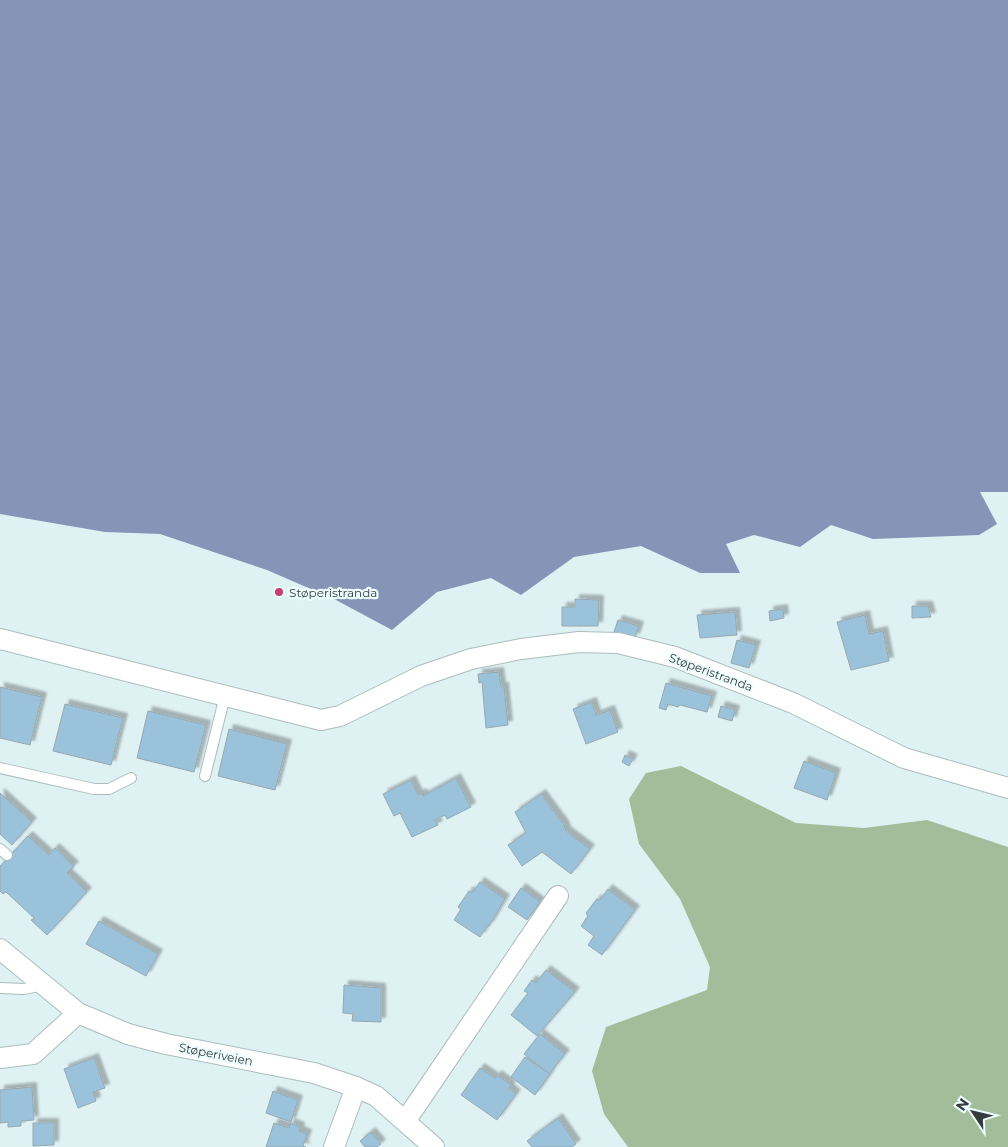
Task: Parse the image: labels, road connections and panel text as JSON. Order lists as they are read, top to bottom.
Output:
{
  "streets": {
    "street": ["Støperistranda", "Støperiveien"]
  },
  "places": ["Støperistranda"],
  "north": "top left"
}
